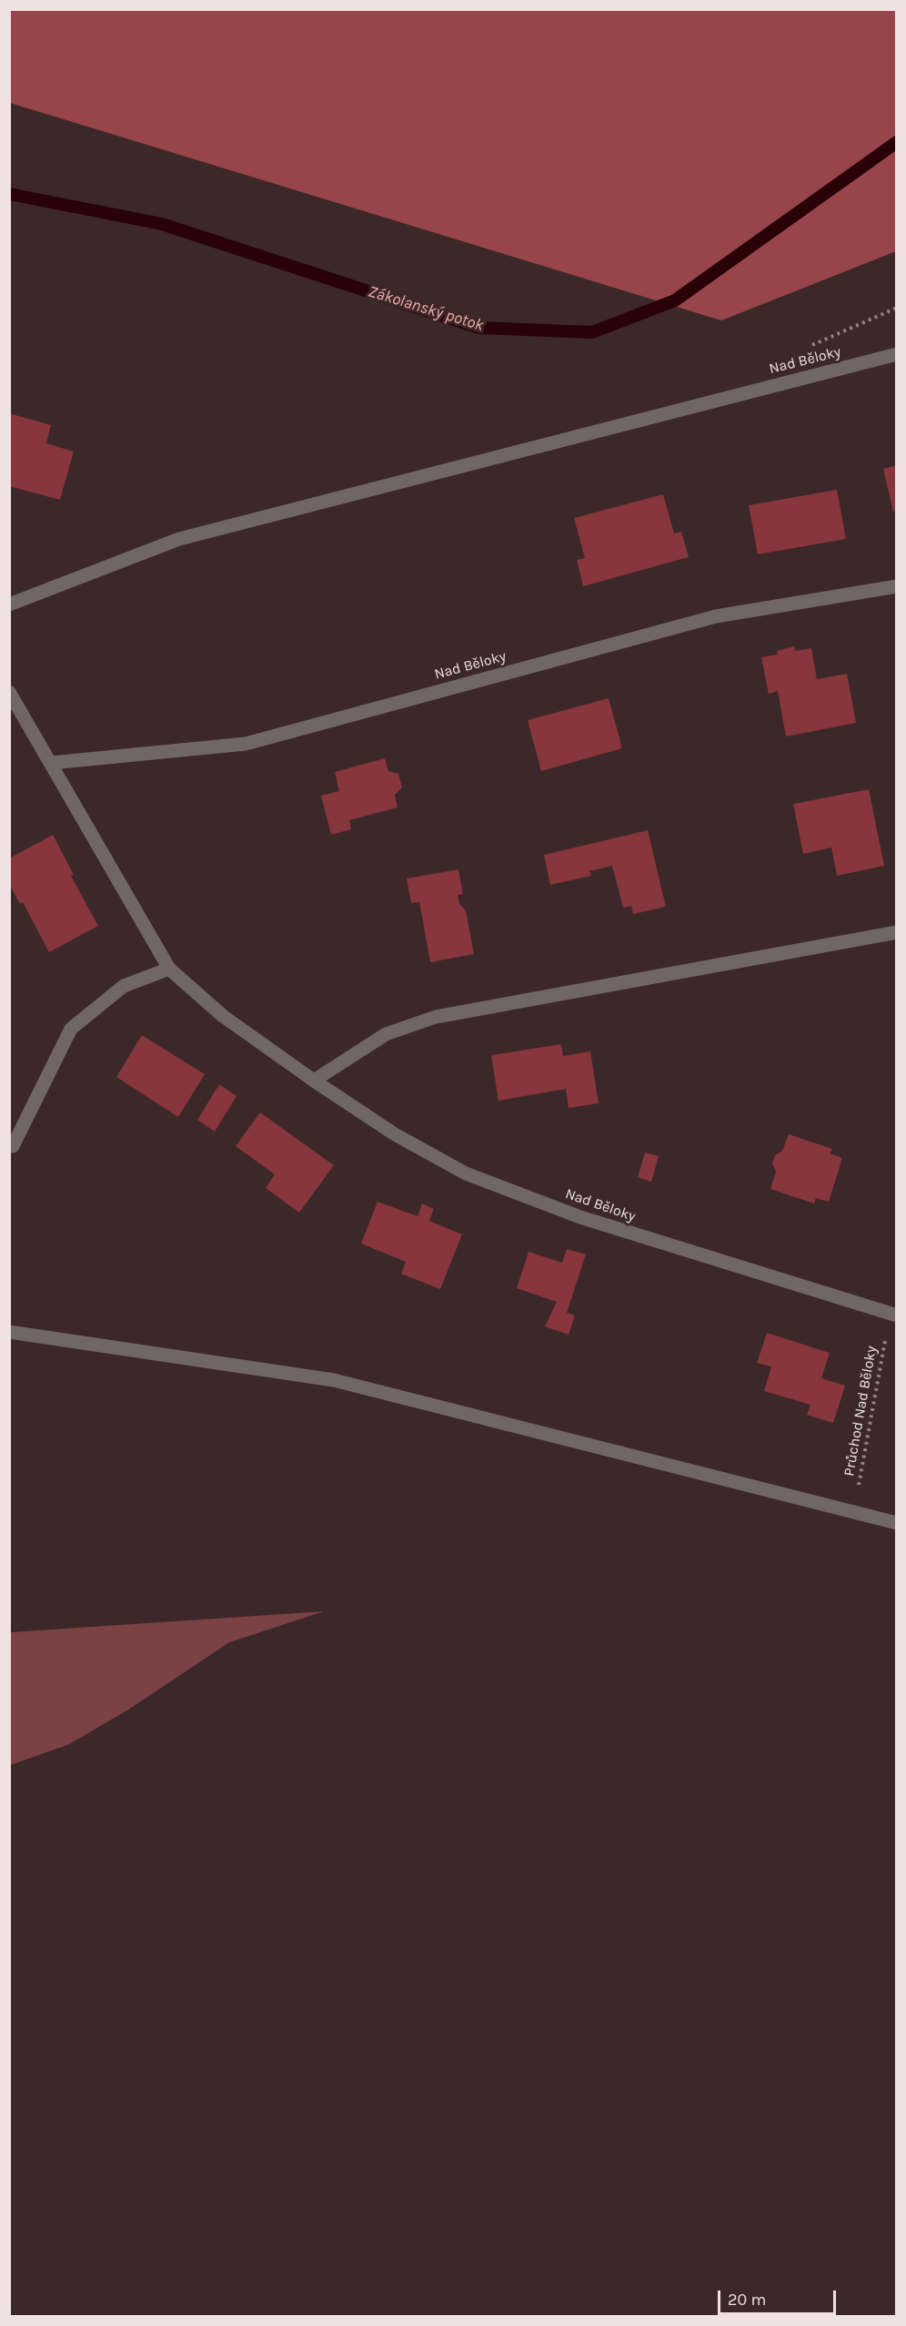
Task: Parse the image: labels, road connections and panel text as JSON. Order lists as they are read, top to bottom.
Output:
{
  "streets": {
    "street": ["Nad Běloky"],
    "path": ["Průchod Nad Běloky"]
  },
  "crossings": [
    ["Nad Běloky", "Průchod Nad Běloky"]
  ],
  "water": ["Zákolanský potok"],
  "scale_bar": "20 m"
}
